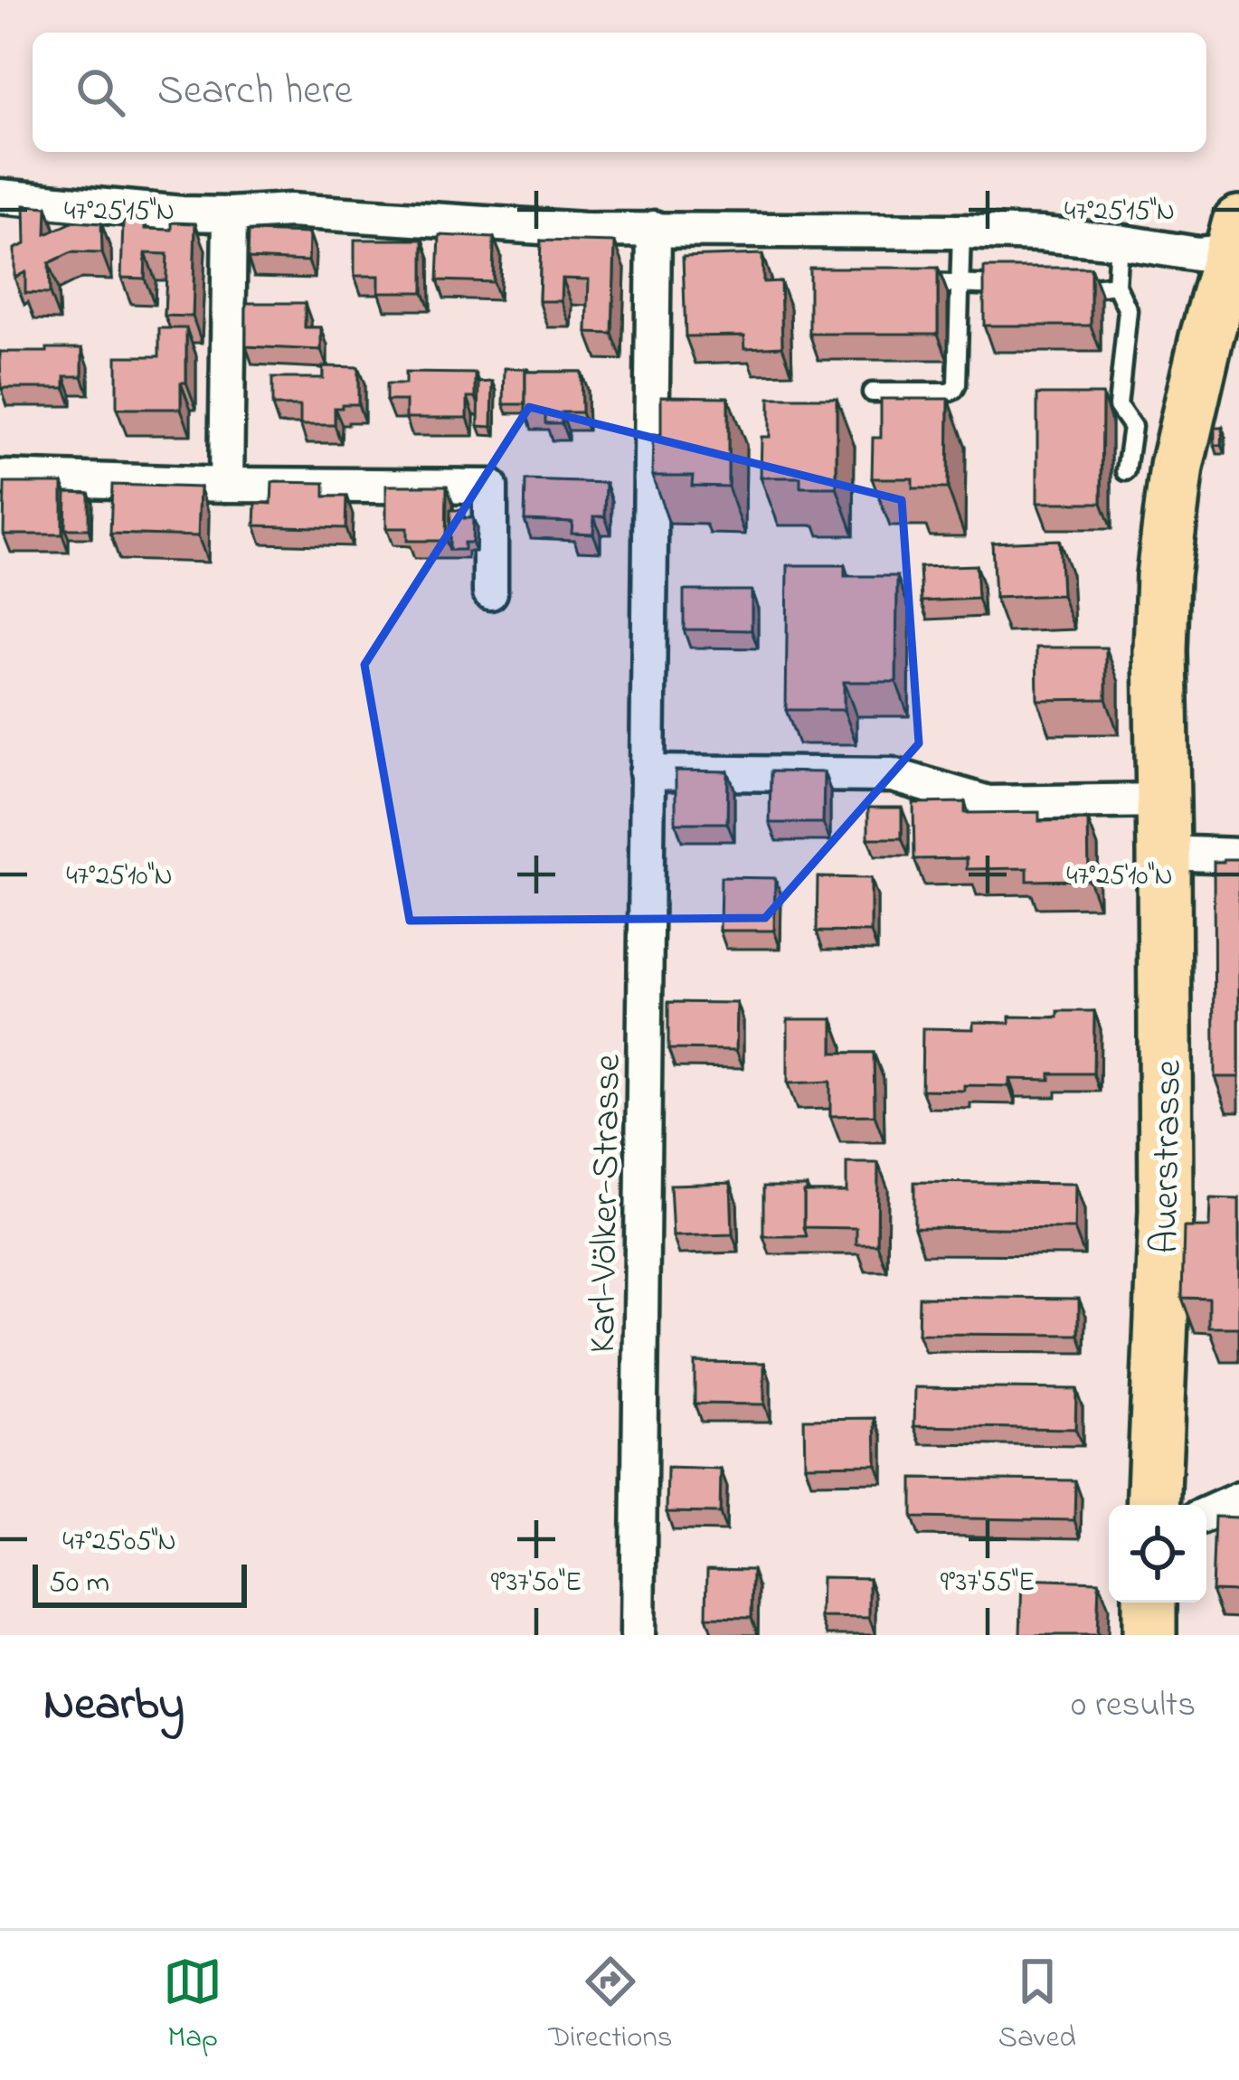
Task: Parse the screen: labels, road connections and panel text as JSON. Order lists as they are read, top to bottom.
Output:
{
  "streets": {
    "main road": ["Auerstrasse"],
    "street": ["Karl-Völker-Strasse"]
  },
  "scale_bar": "50 m",
  "page": {
    "search": "Search here",
    "scale": "50 m",
    "heading": ["Nearby", "0 results"],
    "nav": ["Map", "Directions", "Saved"]
  },
  "coordinates": [
    "47°25'15\"N",
    "47°25'10\"N",
    "47°25'05\"N",
    "9°37'50\"E",
    "9°37'55\"E"
  ]
}
